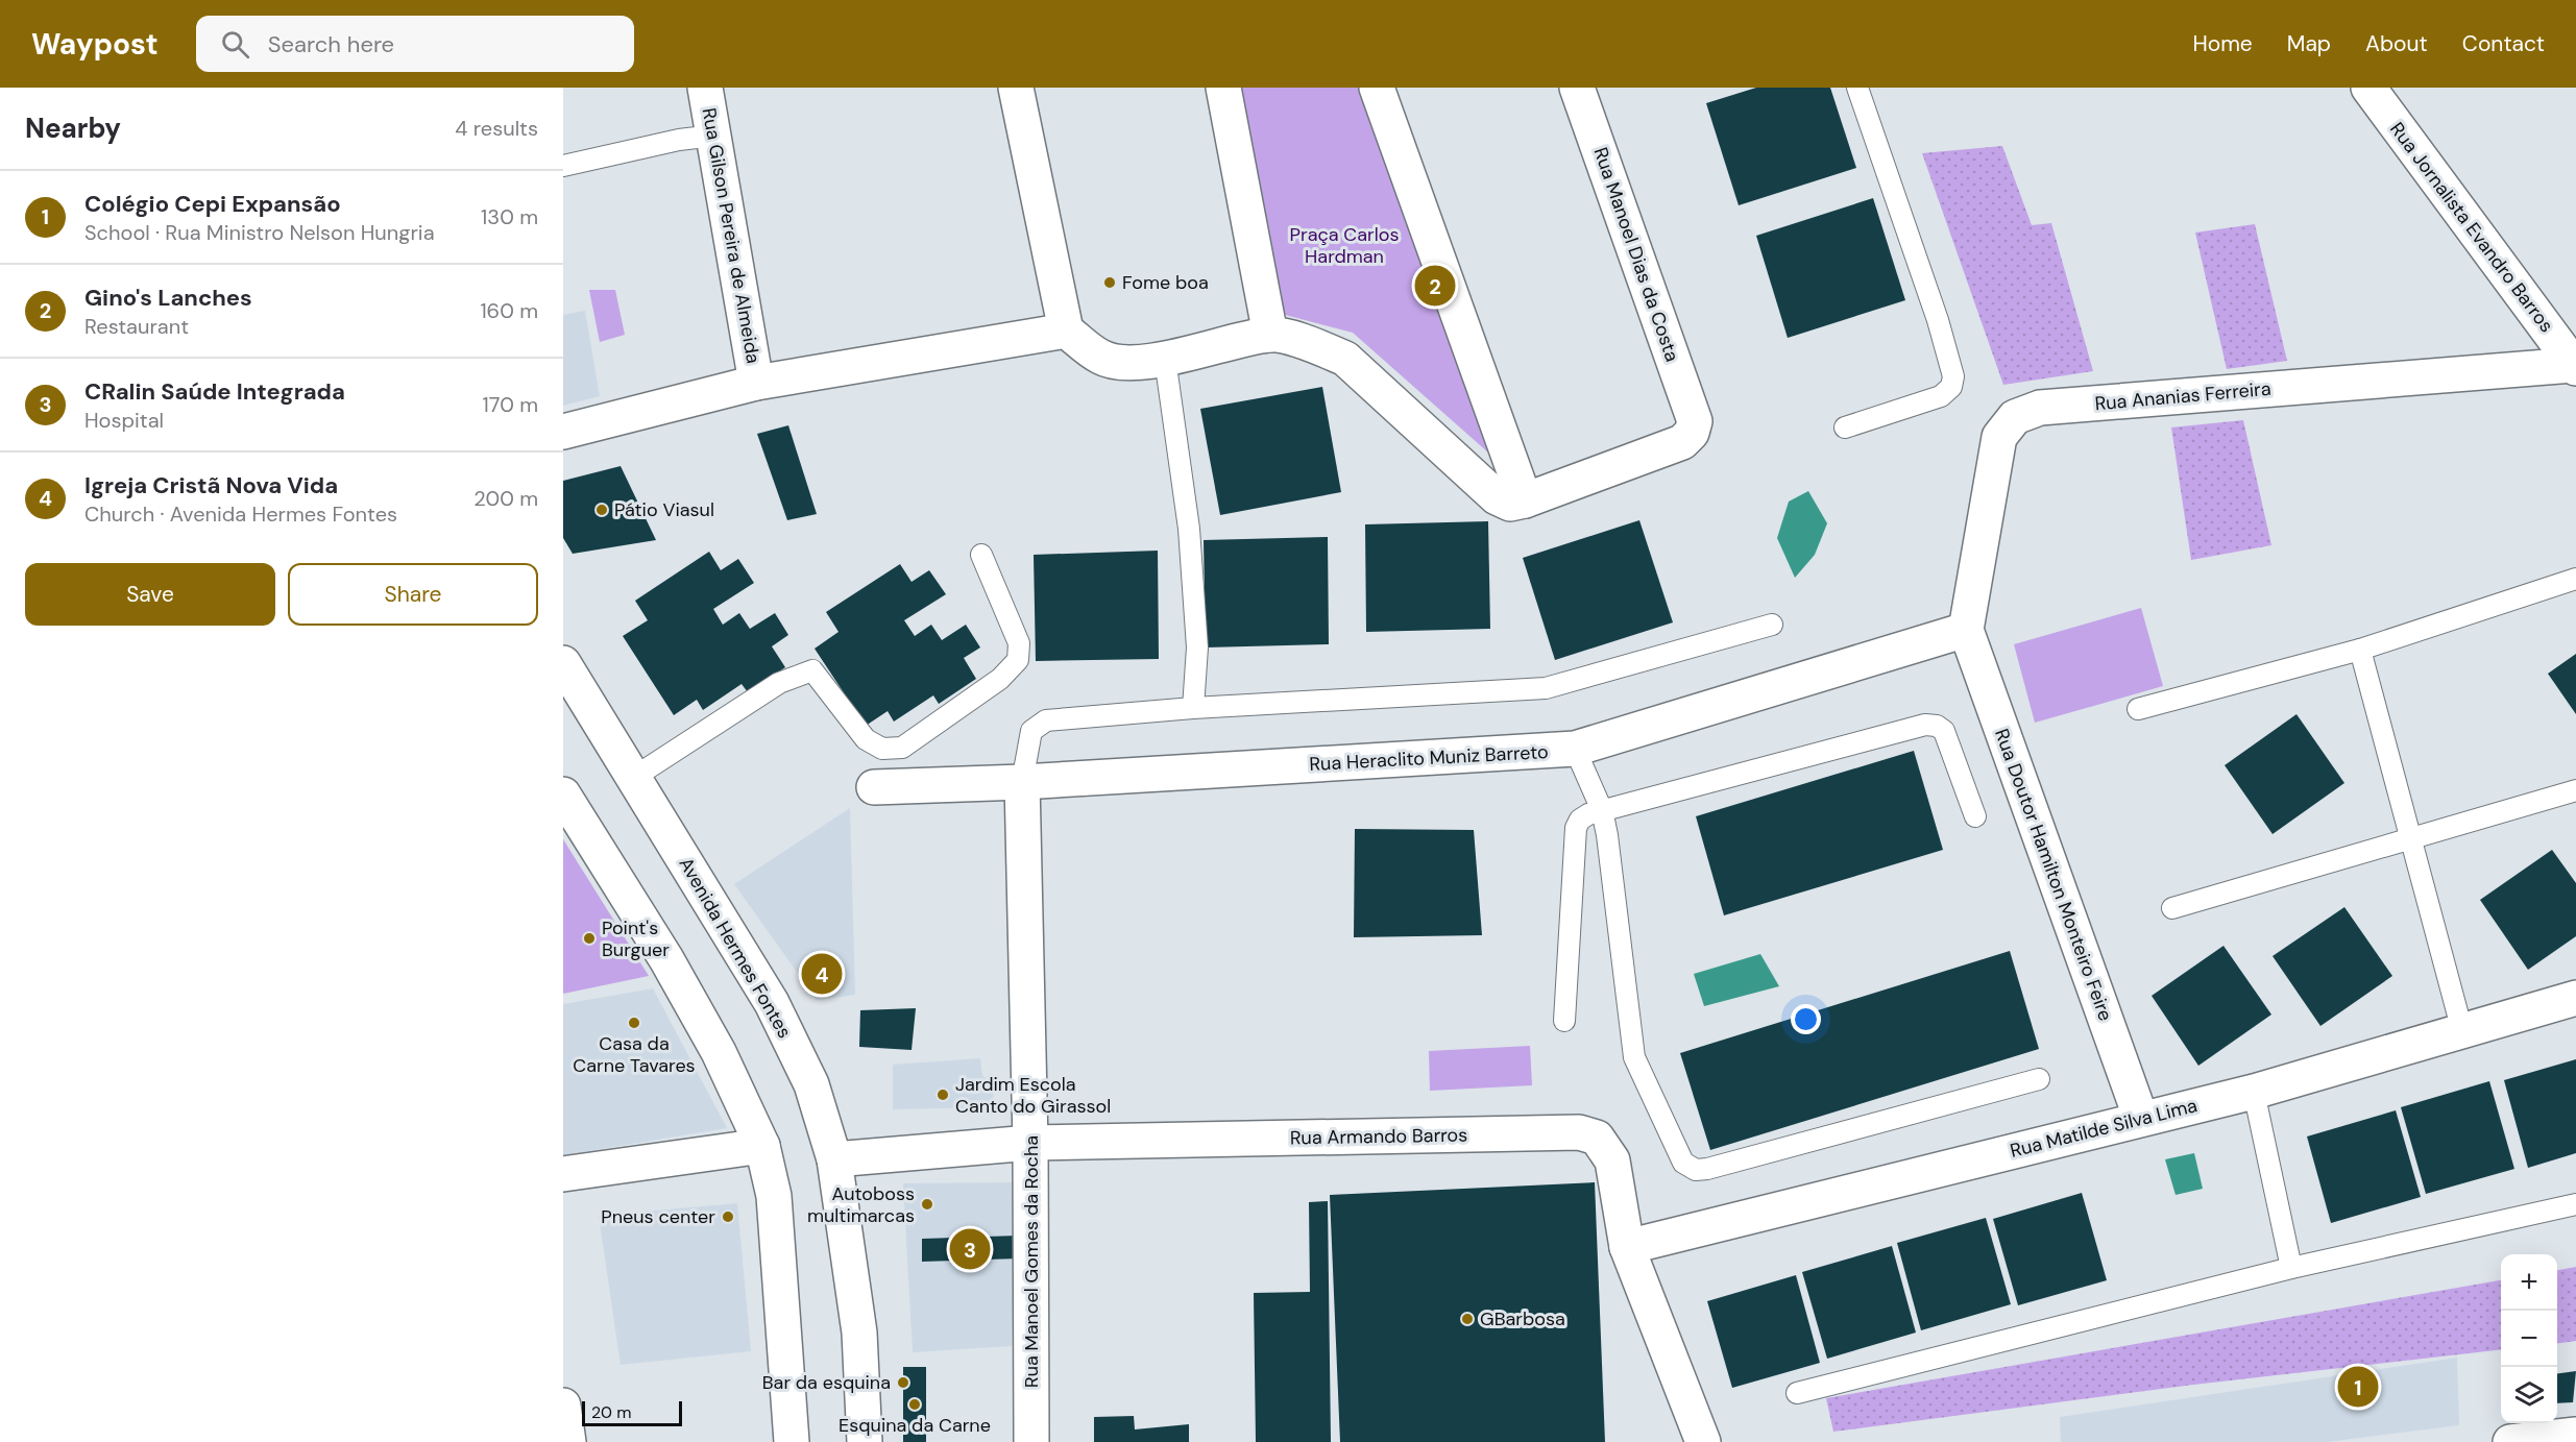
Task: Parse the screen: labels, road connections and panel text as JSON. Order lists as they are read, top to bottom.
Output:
{
  "streets": {
    "street": [
      "Rua Jornalista Evandro Barros",
      "Rua Gilson Pereira de Almeida",
      "Rua Manoel Dias da Costa",
      "Rua Ananias Ferreira",
      "Rua Heraclito Muniz Barreto",
      "Rua Doutor Hamilton Monteiro Feire",
      "Avenida Hermes Fontes",
      "Rua Matilde Silva Lima",
      "Rua Armando Barros",
      "Rua Manoel Gomes da Rocha"
    ]
  },
  "crossings": [
    ["Rua Jornalista Evandro Barros", "Rua Ananias Ferreira"],
    ["Rua Ananias Ferreira", "Rua Heraclito Muniz Barreto"],
    ["Rua Ananias Ferreira", "Rua Doutor Hamilton Monteiro Feire"],
    ["Rua Heraclito Muniz Barreto", "Rua Doutor Hamilton Monteiro Feire"],
    ["Rua Heraclito Muniz Barreto", "Rua Manoel Gomes da Rocha"],
    ["Rua Doutor Hamilton Monteiro Feire", "Rua Matilde Silva Lima"],
    ["Avenida Hermes Fontes", "Rua Armando Barros"],
    ["Rua Matilde Silva Lima", "Rua Armando Barros"],
    ["Rua Armando Barros", "Rua Manoel Gomes da Rocha"]
  ],
  "parks": ["Praça Carlos Hardman"],
  "places": [
    "Fome boa",
    "Pátio Viasul",
    "Point's Burguer",
    "Casa da Carne Tavares",
    "Jardim Escola Canto do Girassol",
    "Autoboss multimarcas",
    "Pneus center",
    "GBarbosa",
    "Bar da esquina",
    "Esquina da Carne"
  ],
  "scale_bar": "20 m",
  "page": {
    "header": "Waypost",
    "search": "Search here",
    "nav": [
      "Home",
      "Map",
      "About",
      "Contact"
    ],
    "heading": ["Nearby", "4 results"],
    "list": [
      {
        "mark": "1",
        "name": "Colégio Cepi Expansão",
        "note": "School · Rua Ministro Nelson Hungria",
        "value": "130 m"
      },
      {
        "mark": "2",
        "name": "Gino's Lanches",
        "note": "Restaurant",
        "value": "160 m"
      },
      {
        "mark": "3",
        "name": "CRalin Saúde Integrada",
        "note": "Hospital",
        "value": "170 m"
      },
      {
        "mark": "4",
        "name": "Igreja Cristã Nova Vida",
        "note": "Church · Avenida Hermes Fontes",
        "value": "200 m"
      }
    ],
    "pins": [
      "2",
      "4",
      "3",
      "1"
    ],
    "buttons": ["Save", "Share"],
    "map_buttons": ["+", "−"],
    "scale": "20 m"
  }
}
